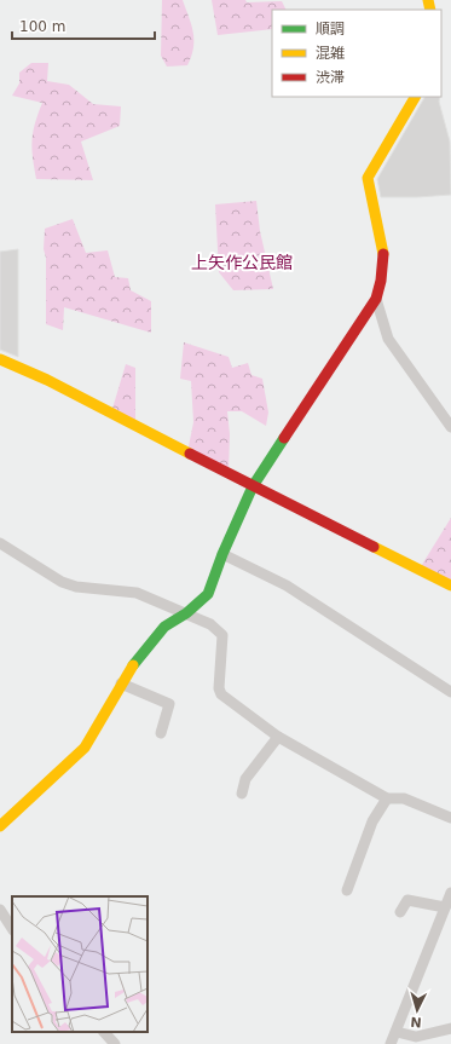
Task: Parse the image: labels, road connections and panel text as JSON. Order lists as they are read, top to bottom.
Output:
{
  "parks": ["上矢作公民館"],
  "legend": ["順調", "混雑", "渋滞"],
  "scale_bar": "100 m",
  "north": "bottom"
}
